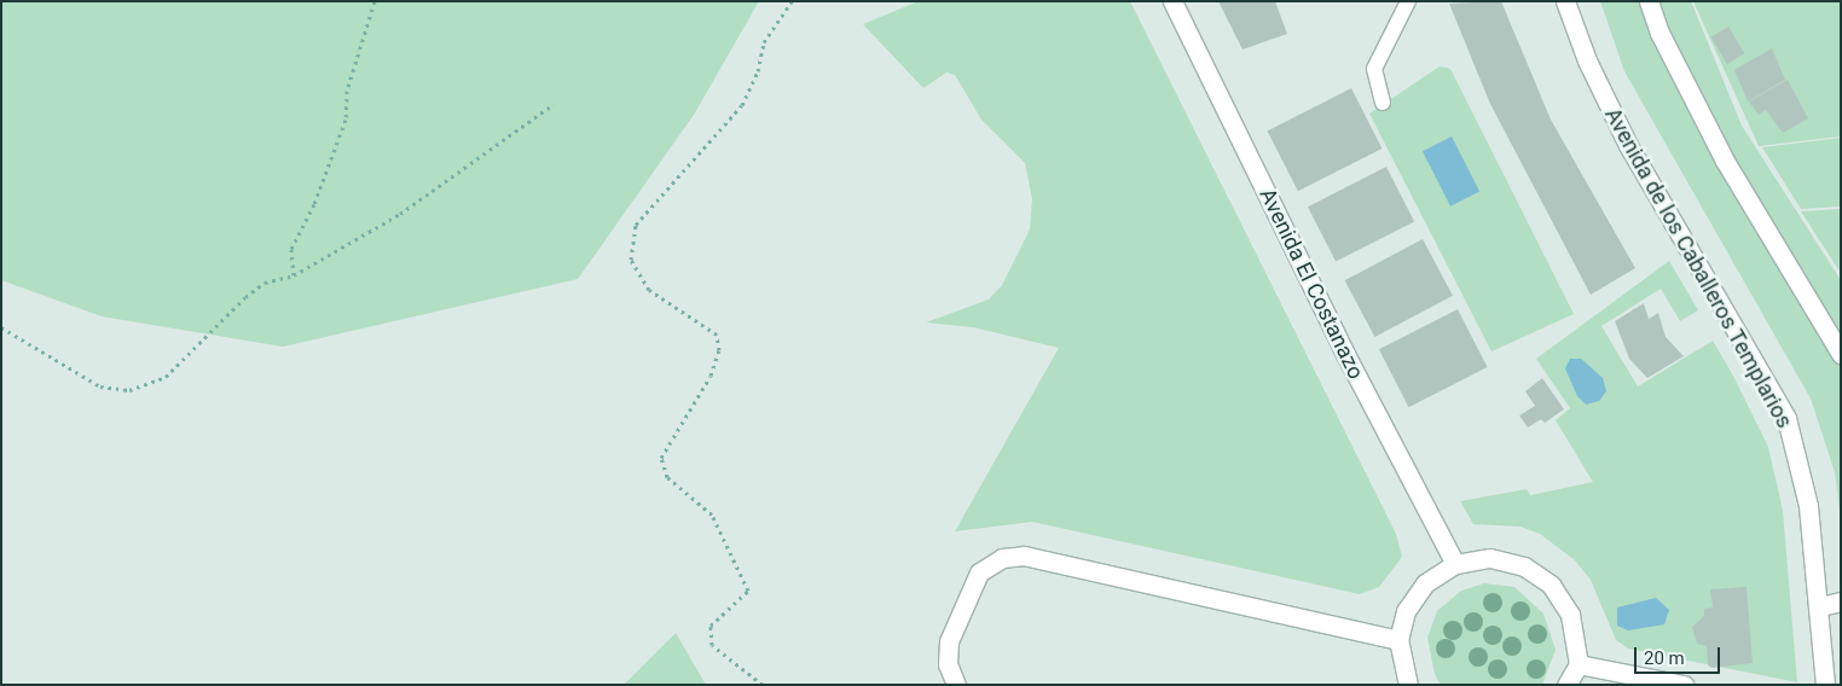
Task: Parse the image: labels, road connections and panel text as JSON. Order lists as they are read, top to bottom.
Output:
{
  "streets": {
    "street": ["Avenida de los Caballeros Templarios", "Avenida El Costanazo"]
  },
  "scale_bar": "20 m"
}
